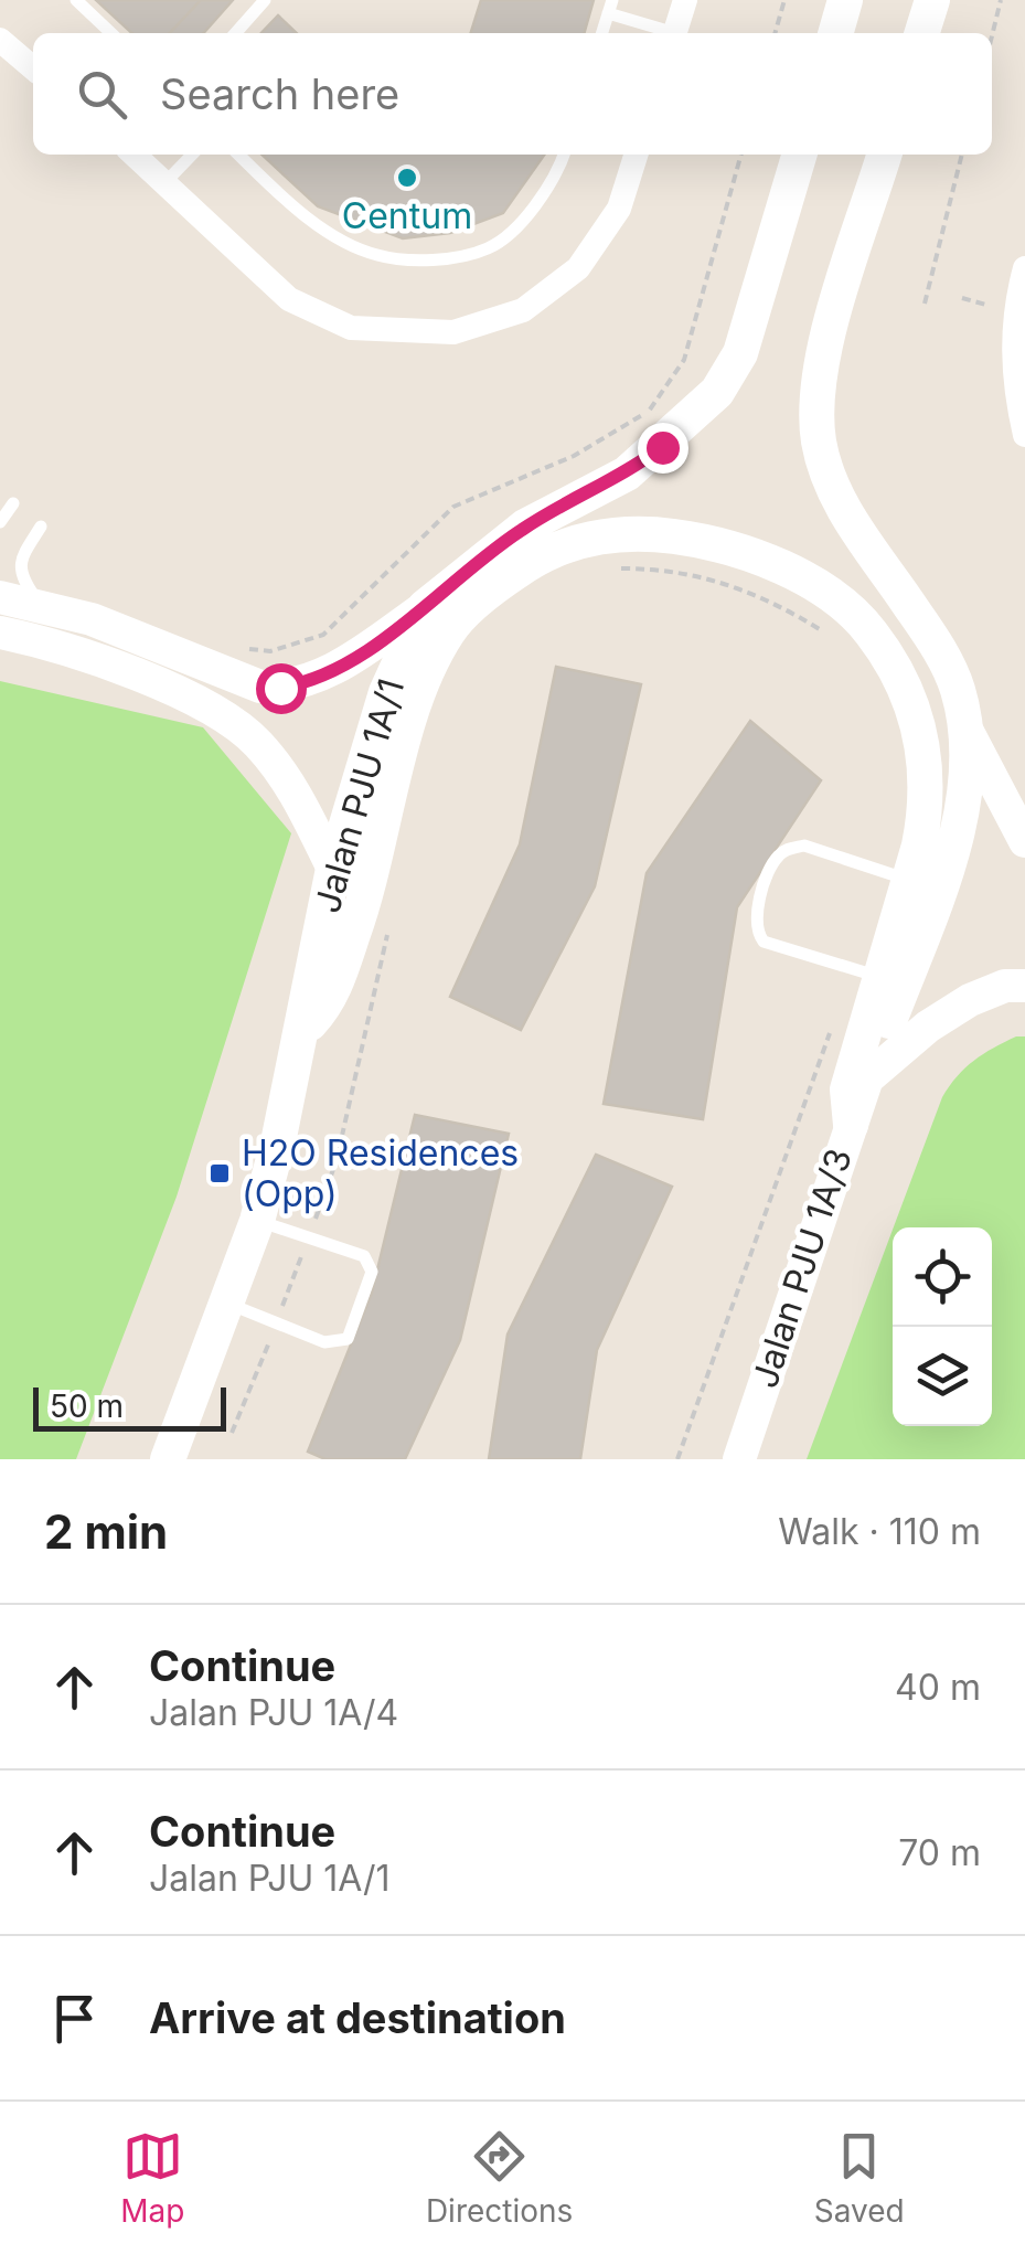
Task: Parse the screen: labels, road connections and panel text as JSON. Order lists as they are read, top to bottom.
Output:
{
  "streets": {
    "main road": ["Jalan PJU 1A/1"],
    "street": ["Jalan PJU 1A/3"]
  },
  "places": {
    "other": ["Centum"],
    "transit": ["H2O Residences (Opp)"]
  },
  "scale_bar": "50 m",
  "page": {
    "search": "Search here",
    "scale": "50 m",
    "heading": ["2 min", "Walk · 110 m"],
    "list": [
      ["Continue", "Jalan PJU 1A/4", "40 m"],
      ["Continue", "Jalan PJU 1A/1", "70 m"],
      "Arrive at destination"
    ],
    "nav": ["Map", "Directions", "Saved"]
  }
}
